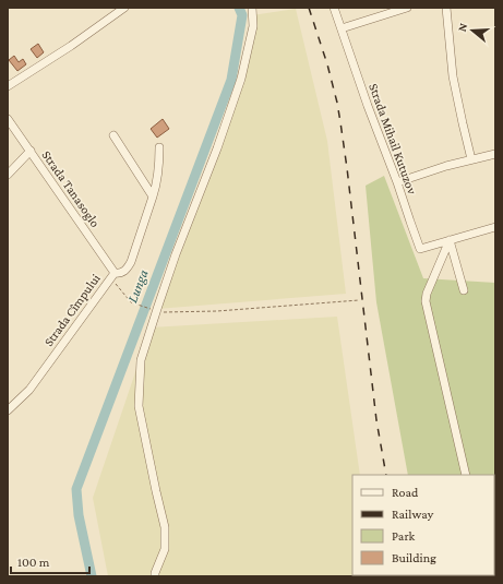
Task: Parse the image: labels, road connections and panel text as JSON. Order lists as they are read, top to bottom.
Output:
{
  "streets": {
    "street": ["Strada Mihail Kutuzov", "Strada Tanasoglo", "Strada Cîmpului"]
  },
  "crossings": [
    ["Strada Tanasoglo", "Strada Cîmpului"]
  ],
  "water": ["Lunga"],
  "legend": [
    "Road",
    "Railway",
    "Park",
    "Building"
  ],
  "scale_bar": "100 m",
  "north": "left"
}
